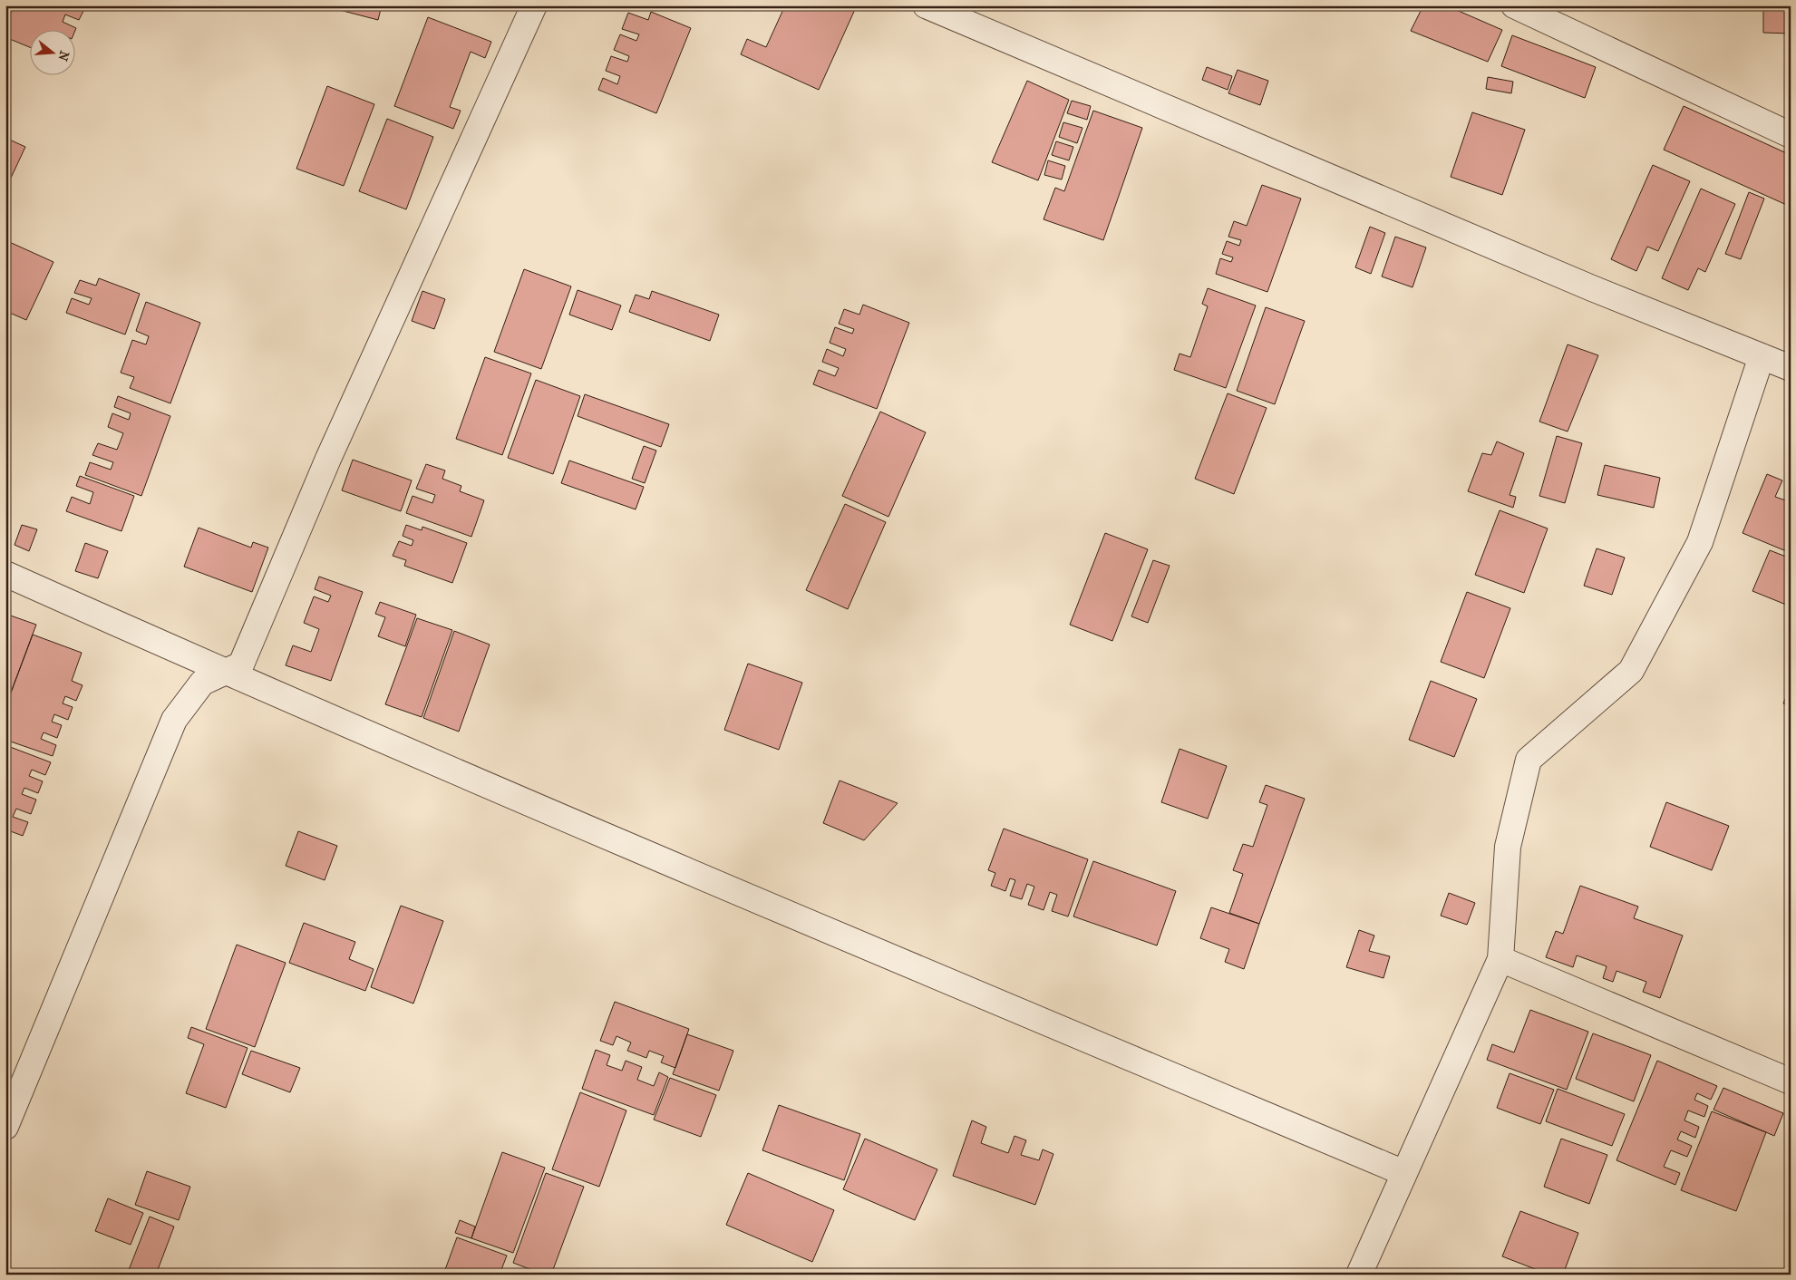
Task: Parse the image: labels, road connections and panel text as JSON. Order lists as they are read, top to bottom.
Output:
{
  "north": "right"
}
